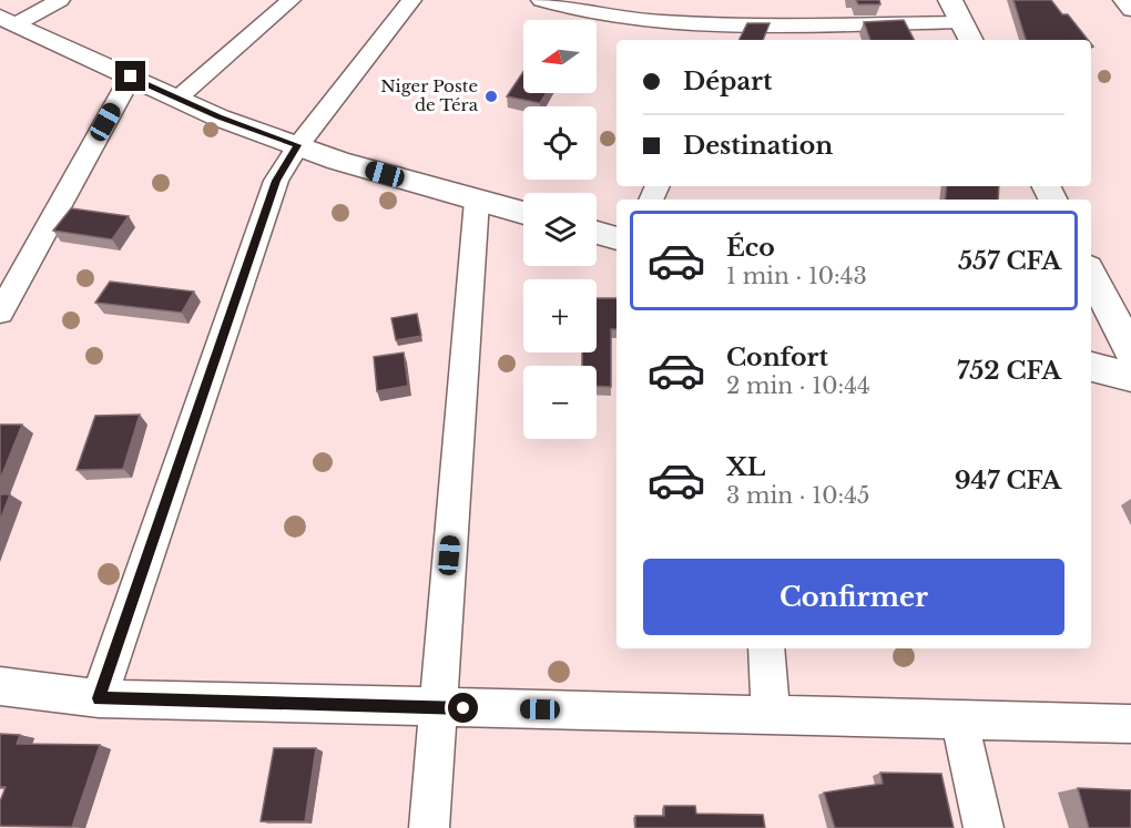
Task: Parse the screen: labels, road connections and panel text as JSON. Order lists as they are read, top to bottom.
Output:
{
  "places": ["Niger Poste de Téra"],
  "north": "left",
  "page": {
    "map_buttons": ["+", "−"],
    "banner": ["Départ", "Destination"],
    "list": [
      {
        "name": "Éco",
        "note": "1 min · 10:43",
        "value": "557 CFA"
      },
      {
        "name": "Confort",
        "note": "2 min · 10:44",
        "value": "752 CFA"
      },
      {
        "name": "XL",
        "note": "3 min · 10:45",
        "value": "947 CFA"
      }
    ],
    "buttons": "Confirmer"
  }
}
